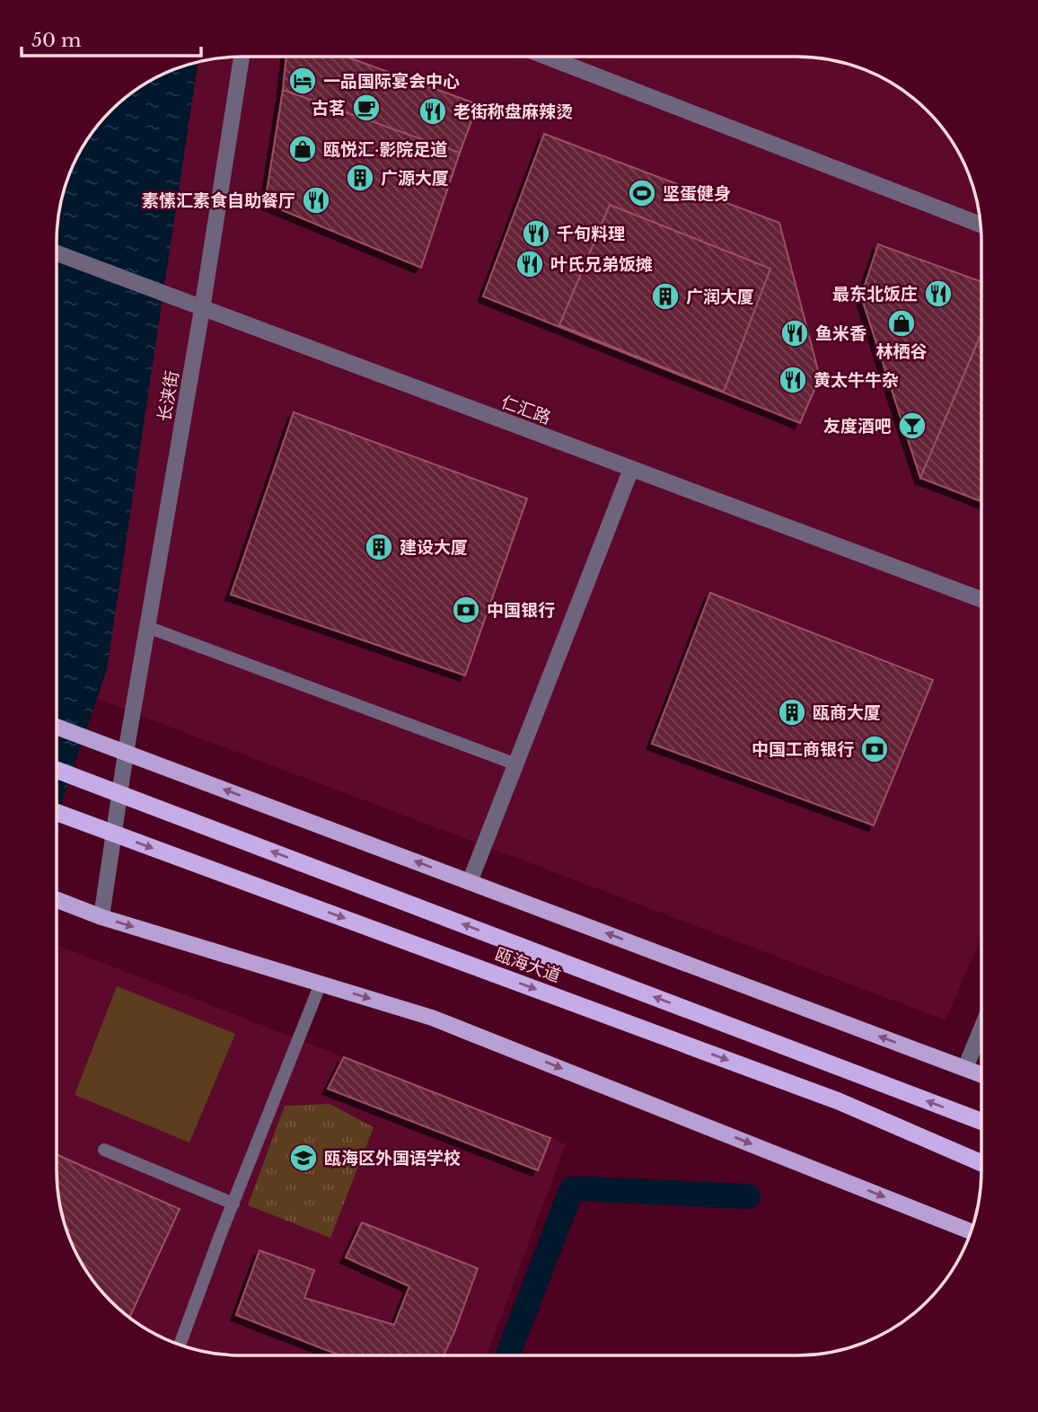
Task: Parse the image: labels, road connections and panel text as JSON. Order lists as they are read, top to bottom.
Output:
{
  "streets": {
    "highway": ["瓯海大道"],
    "street": ["长浃街", "仁汇路"]
  },
  "crossings": [
    ["长浃街", "仁汇路"]
  ],
  "places": {
    "hotel": ["一品国际宴会中心"],
    "cafe": ["古茗"],
    "restaurant": [
      "老街称盘麻辣烫",
      "素愫汇素食自助餐厅",
      "千旬料理",
      "叶氏兄弟饭摊",
      "最东北饭庄",
      "鱼米香",
      "黄太牛牛杂"
    ],
    "shop": ["瓯悦汇·影院足道", "林栖谷"],
    "building": [
      "广源大厦",
      "广润大厦",
      "建设大厦",
      "瓯商大厦"
    ],
    "sports": ["坚蛋健身"],
    "bar": ["友度酒吧"],
    "bank": ["中国银行", "中国工商银行"],
    "school or university": ["瓯海区外国语学校"]
  },
  "scale_bar": "50 m"
}
